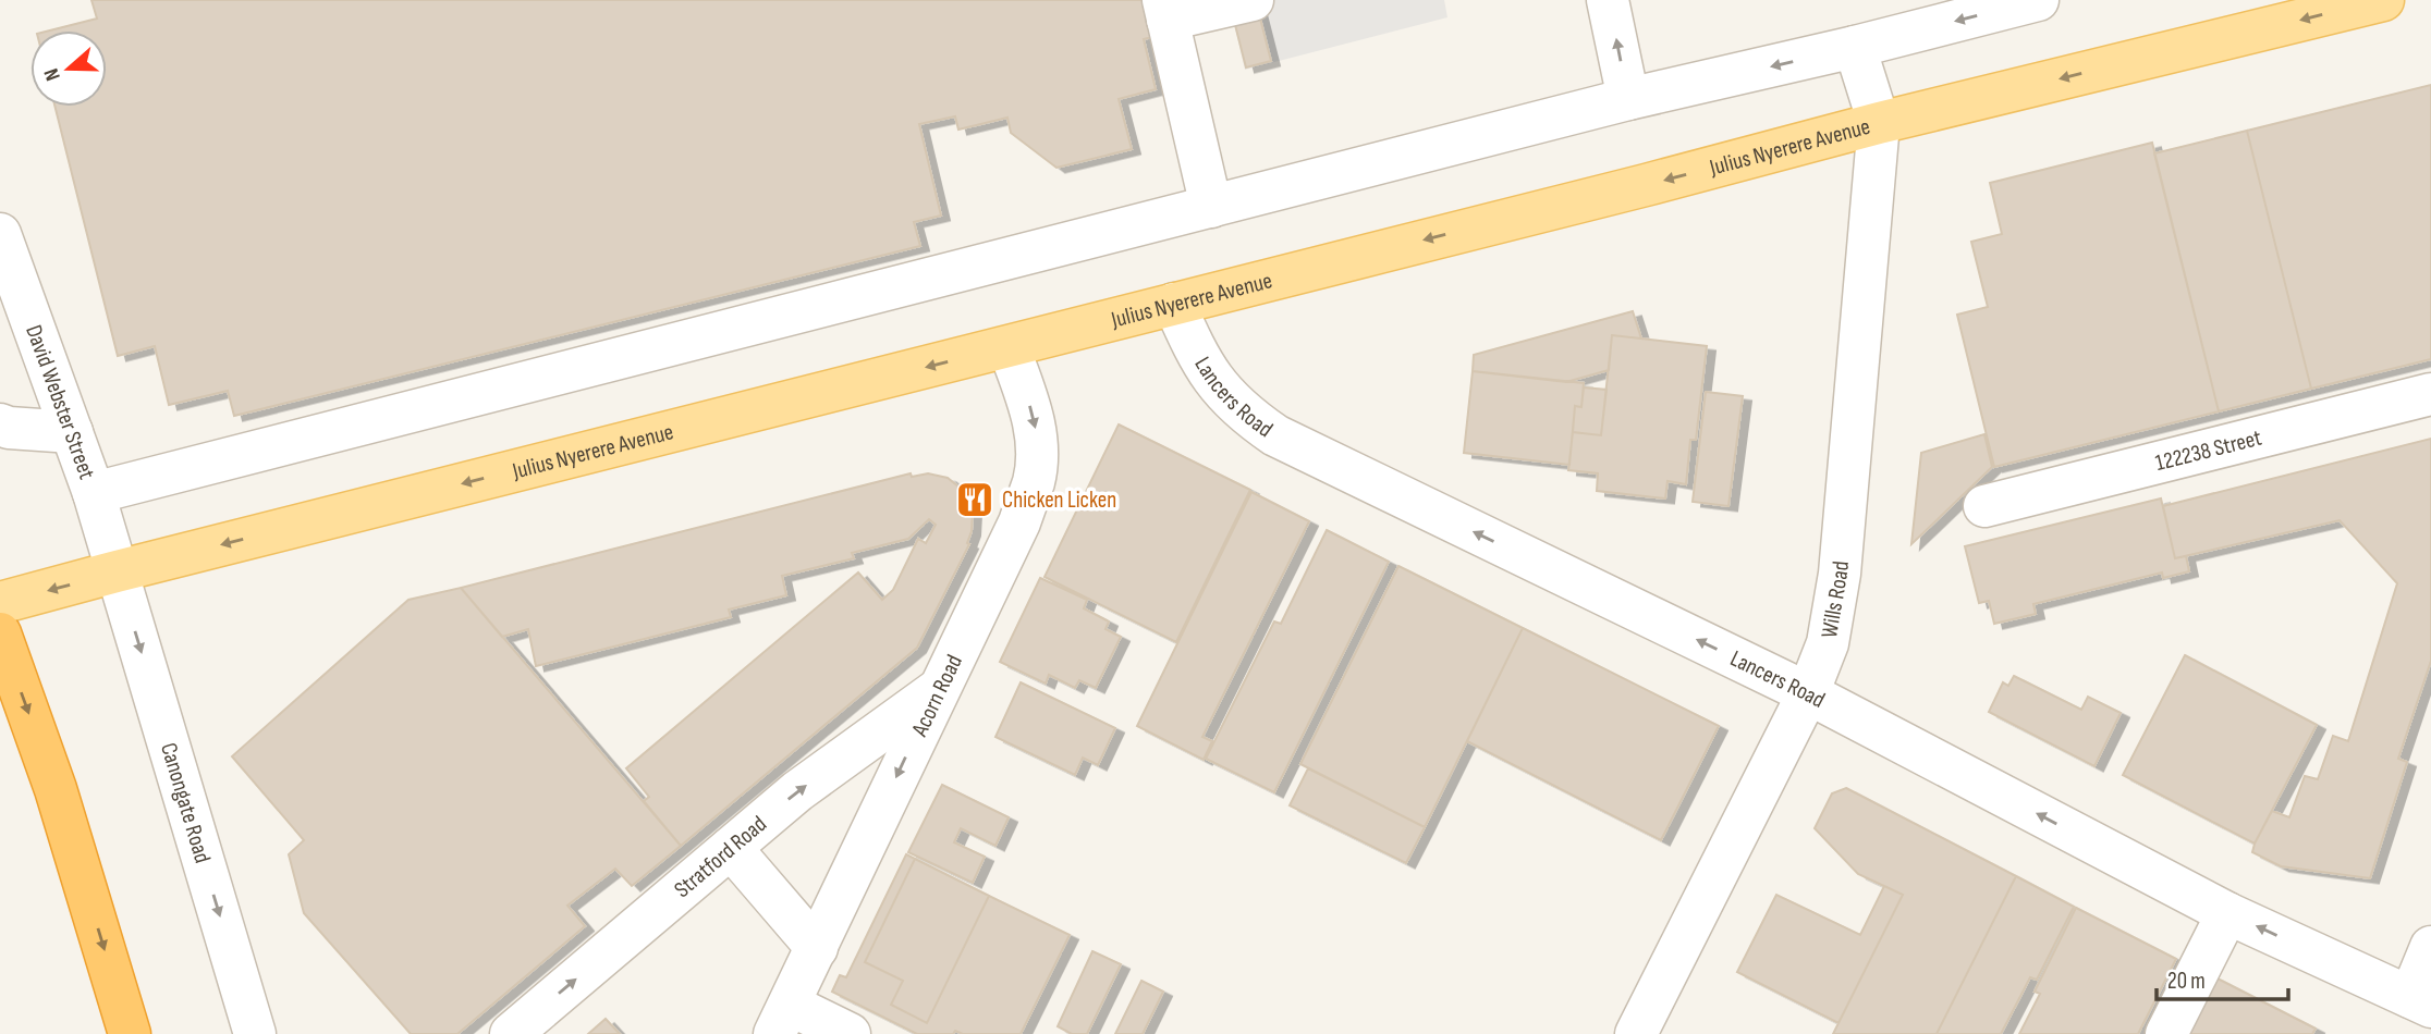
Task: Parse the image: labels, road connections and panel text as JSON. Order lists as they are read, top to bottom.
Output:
{
  "streets": {
    "main road": ["Julius Nyerere Avenue"],
    "street": [
      "Lancers Road",
      "David Webster Street",
      "122238 Street",
      "Wills Road",
      "Acorn Road",
      "Canongate Road",
      "Stratford Road"
    ]
  },
  "crossings": [
    ["Julius Nyerere Avenue", "Lancers Road"],
    ["Julius Nyerere Avenue", "David Webster Street"],
    ["Julius Nyerere Avenue", "Wills Road"],
    ["Julius Nyerere Avenue", "Acorn Road"],
    ["Julius Nyerere Avenue", "Canongate Road"],
    ["Lancers Road", "Wills Road"],
    ["David Webster Street", "Canongate Road"],
    ["Acorn Road", "Stratford Road"]
  ],
  "one_way": [
    "Julius Nyerere Avenue",
    "Lancers Road",
    "Acorn Road",
    "Canongate Road",
    "Stratford Road"
  ],
  "places": {
    "restaurant": ["Chicken Licken"]
  },
  "scale_bar": "20 m",
  "north": "left"
}
